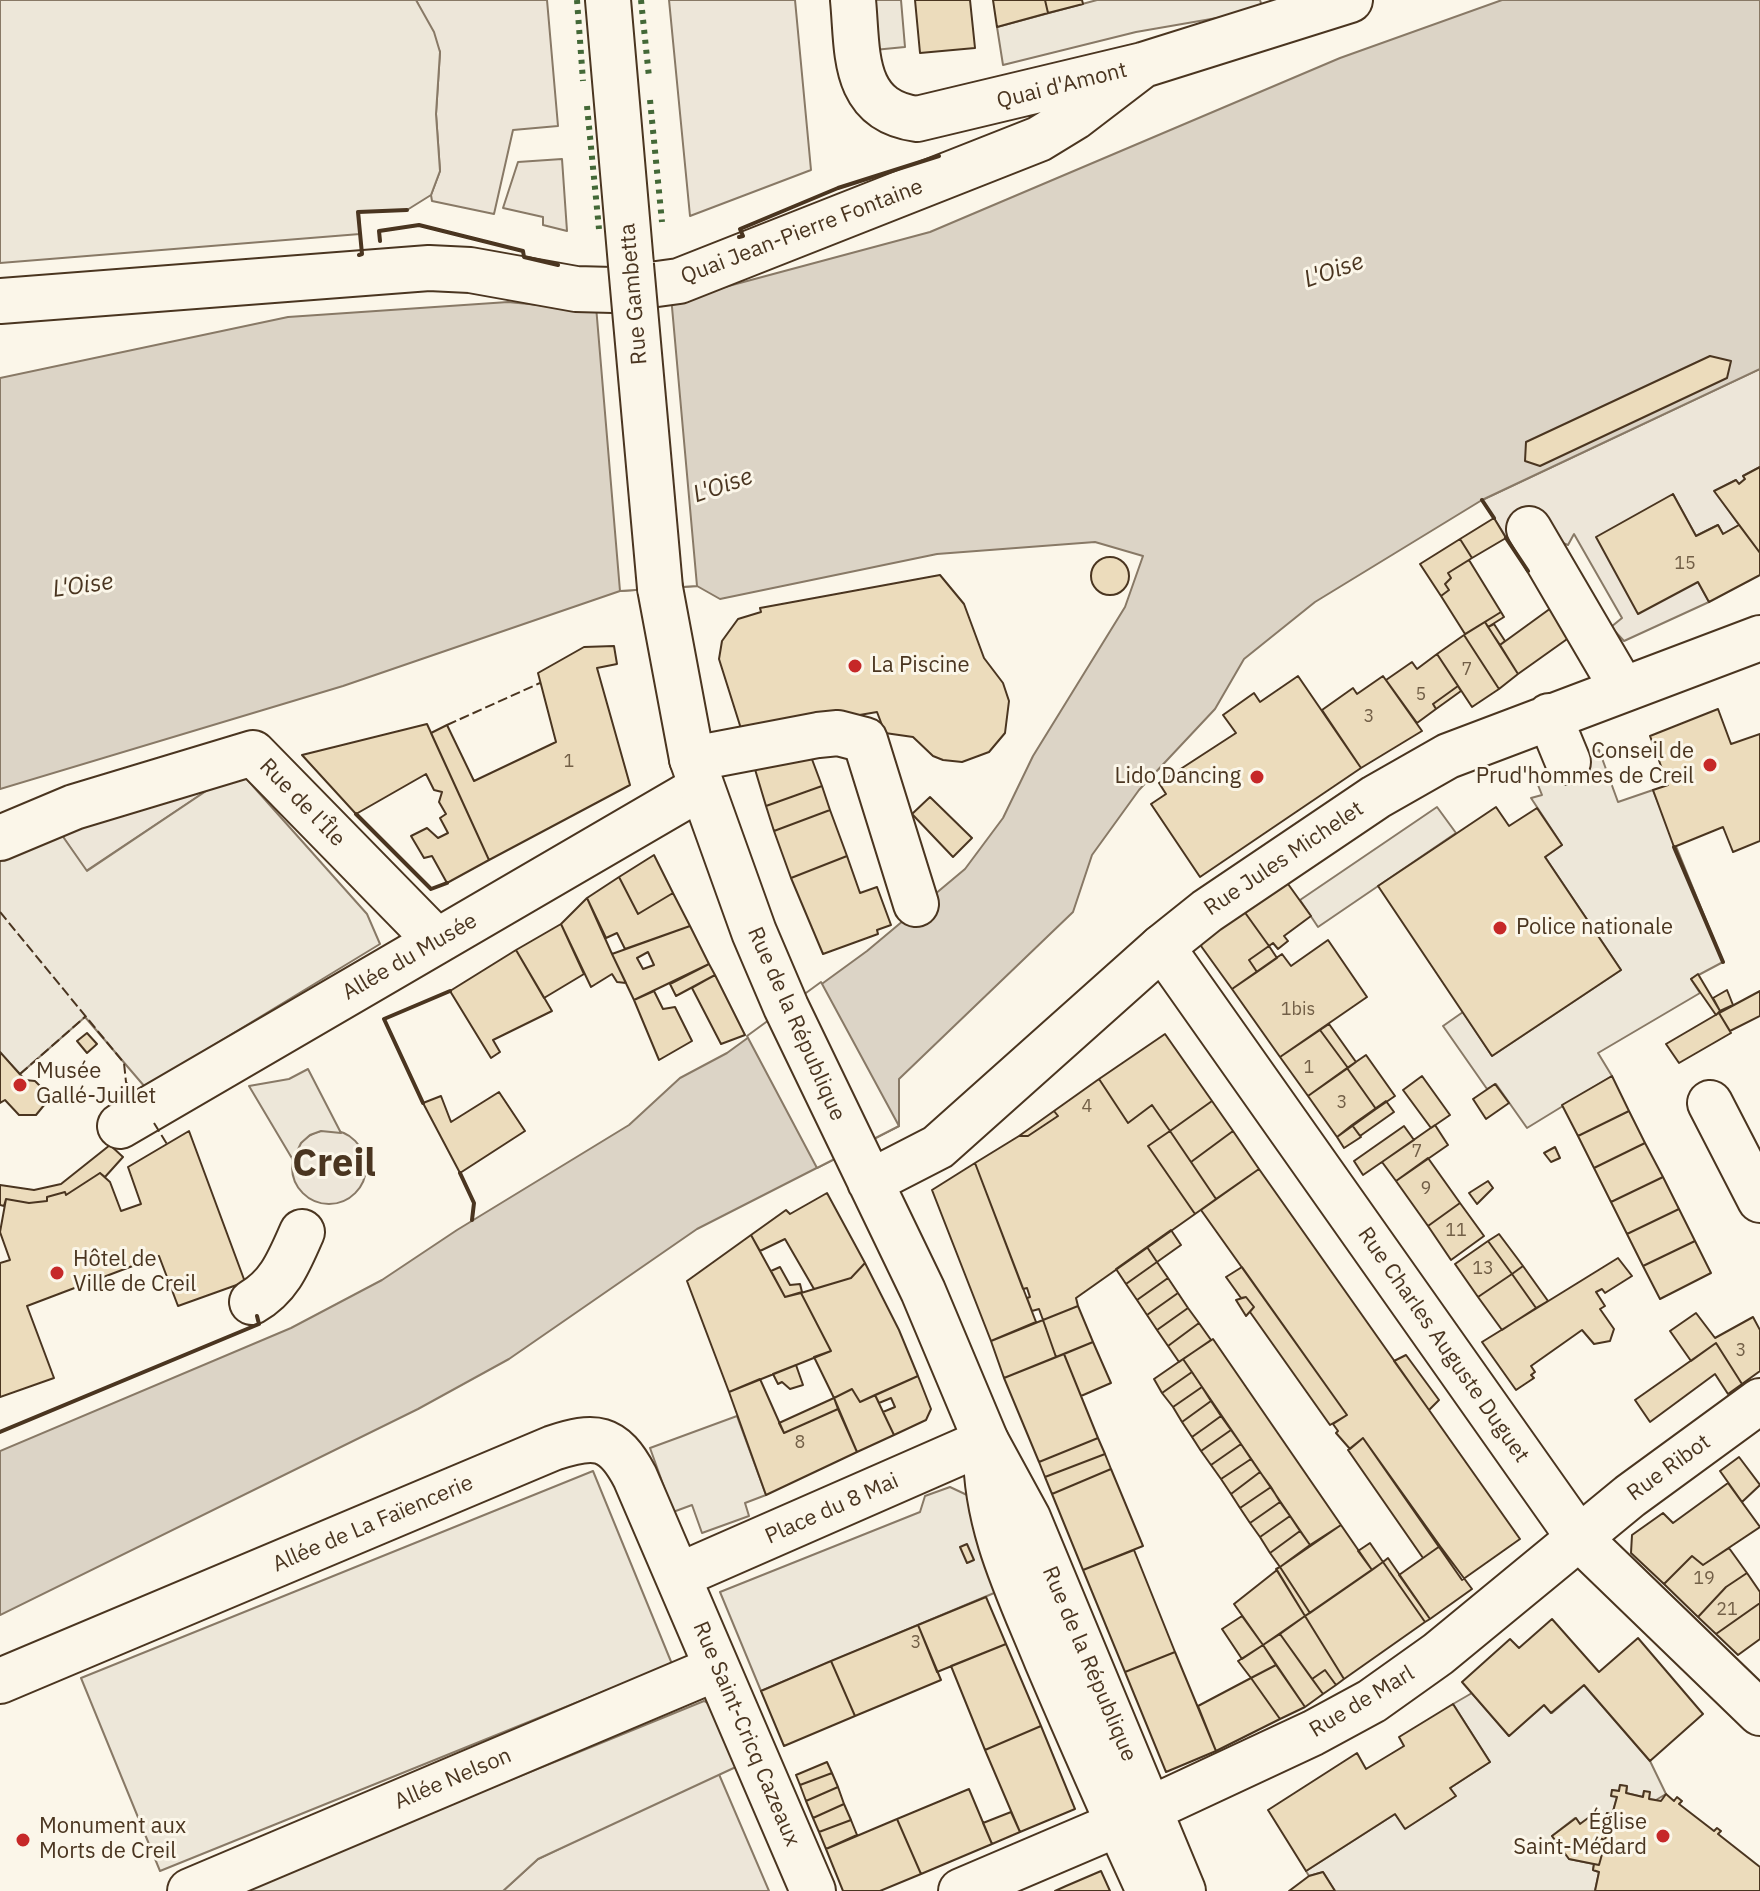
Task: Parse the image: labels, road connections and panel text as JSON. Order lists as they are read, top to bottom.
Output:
{
  "streets": {
    "street": [
      "Quai d'Amont",
      "Quai Jean-Pierre Fontaine",
      "Rue Gambetta",
      "Rue de l'Île",
      "Rue Jules Michelet",
      "Allée du Musée",
      "Rue de la République",
      "Rue Charles Auguste Duguet",
      "Rue Ribot",
      "Place du 8 Mai",
      "Allée de La Faïencerie",
      "Rue de Marl",
      "Rue Saint-Cricq Cazeaux",
      "Allée Nelson"
    ]
  },
  "crossings": [
    ["Quai d'Amont", "Quai Jean-Pierre Fontaine"],
    ["Rue Gambetta", "Rue de la République"],
    ["Rue de l'Île", "Allée du Musée"],
    ["Rue Jules Michelet", "Rue de la République"],
    ["Rue Jules Michelet", "Rue Charles Auguste Duguet"],
    ["Allée du Musée", "Rue de la République"],
    ["Rue de la République", "Place du 8 Mai"],
    ["Rue de la République", "Rue de Marl"],
    ["Rue Charles Auguste Duguet", "Rue Ribot"],
    ["Rue Charles Auguste Duguet", "Rue de Marl"],
    ["Rue Ribot", "Rue de Marl"],
    ["Place du 8 Mai", "Allée de La Faïencerie"],
    ["Place du 8 Mai", "Rue Saint-Cricq Cazeaux"],
    ["Allée de La Faïencerie", "Rue Saint-Cricq Cazeaux"],
    ["Rue Saint-Cricq Cazeaux", "Allée Nelson"]
  ],
  "districts": ["Creil"],
  "water": ["L'Oise"],
  "places": [
    "La Piscine",
    "Conseil de Prud'hommes de Creil",
    "Lido Dancing",
    "Police nationale",
    "Musée Gallé-Juillet",
    "Hôtel de Ville de Creil",
    "Église Saint-Médard",
    "Monument aux Morts de Creil"
  ],
  "house_numbers": [
    "15",
    "7",
    "5",
    "3",
    "1",
    "1bis",
    "1",
    "3",
    "4",
    "7",
    "9",
    "11",
    "13",
    "3",
    "8",
    "19",
    "21",
    "3"
  ]
}
